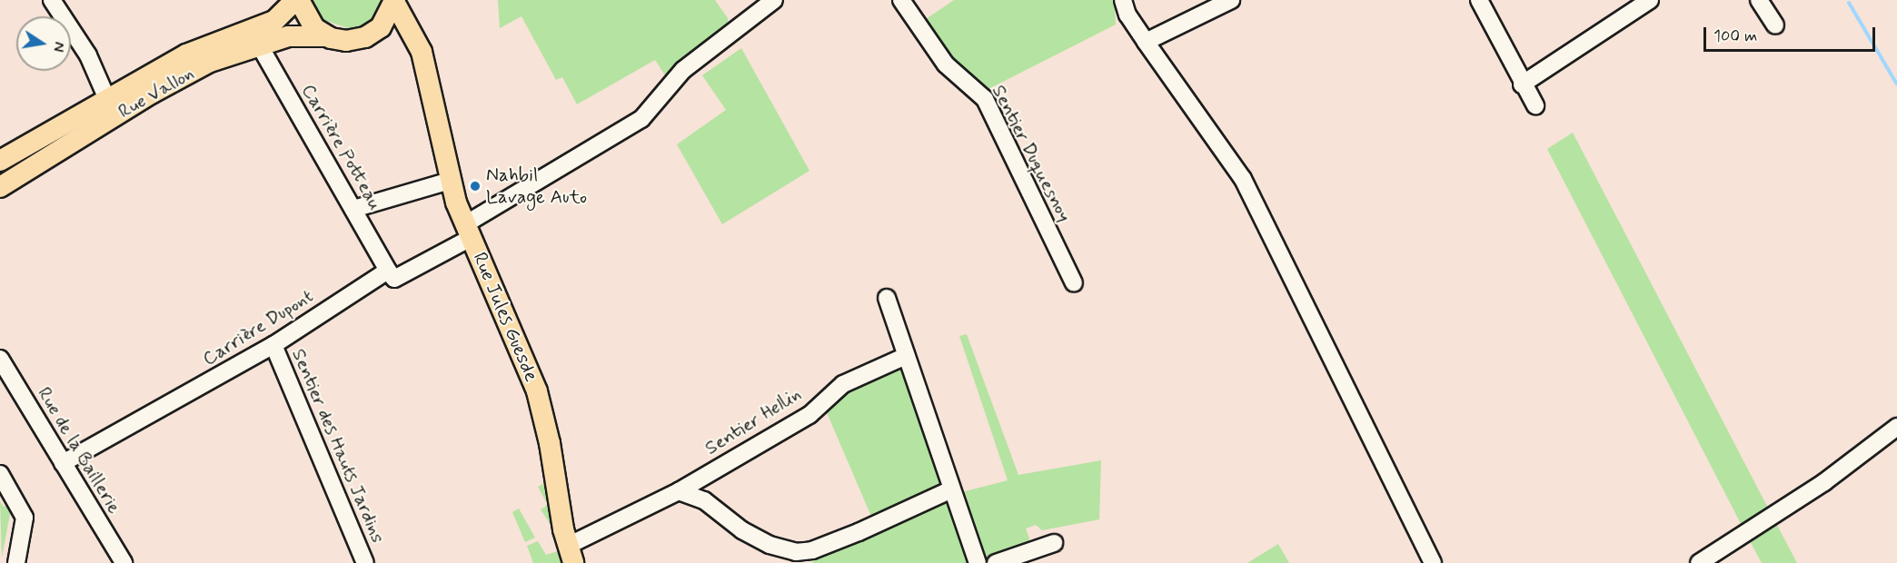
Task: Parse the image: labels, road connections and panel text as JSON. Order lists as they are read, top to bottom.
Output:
{
  "streets": {
    "main road": ["Rue Vallon", "Rue Jules Guesde"],
    "street": [
      "Carrière Potteau",
      "Sentier Duquesnoy",
      "Carrière Dupont",
      "Sentier Hellin",
      "Sentier des Hauts Jardins",
      "Rue de la Baillerie"
    ]
  },
  "crossings": [
    ["Rue Vallon", "Carrière Potteau"],
    ["Rue Vallon", "Rue Jules Guesde"],
    ["Carrière Potteau", "Carrière Dupont"],
    ["Rue Jules Guesde", "Sentier Hellin"],
    ["Carrière Dupont", "Sentier des Hauts Jardins"],
    ["Carrière Dupont", "Rue de la Baillerie"]
  ],
  "places": ["Nahbil Lavage Auto"],
  "scale_bar": "100 m",
  "north": "right"
}
